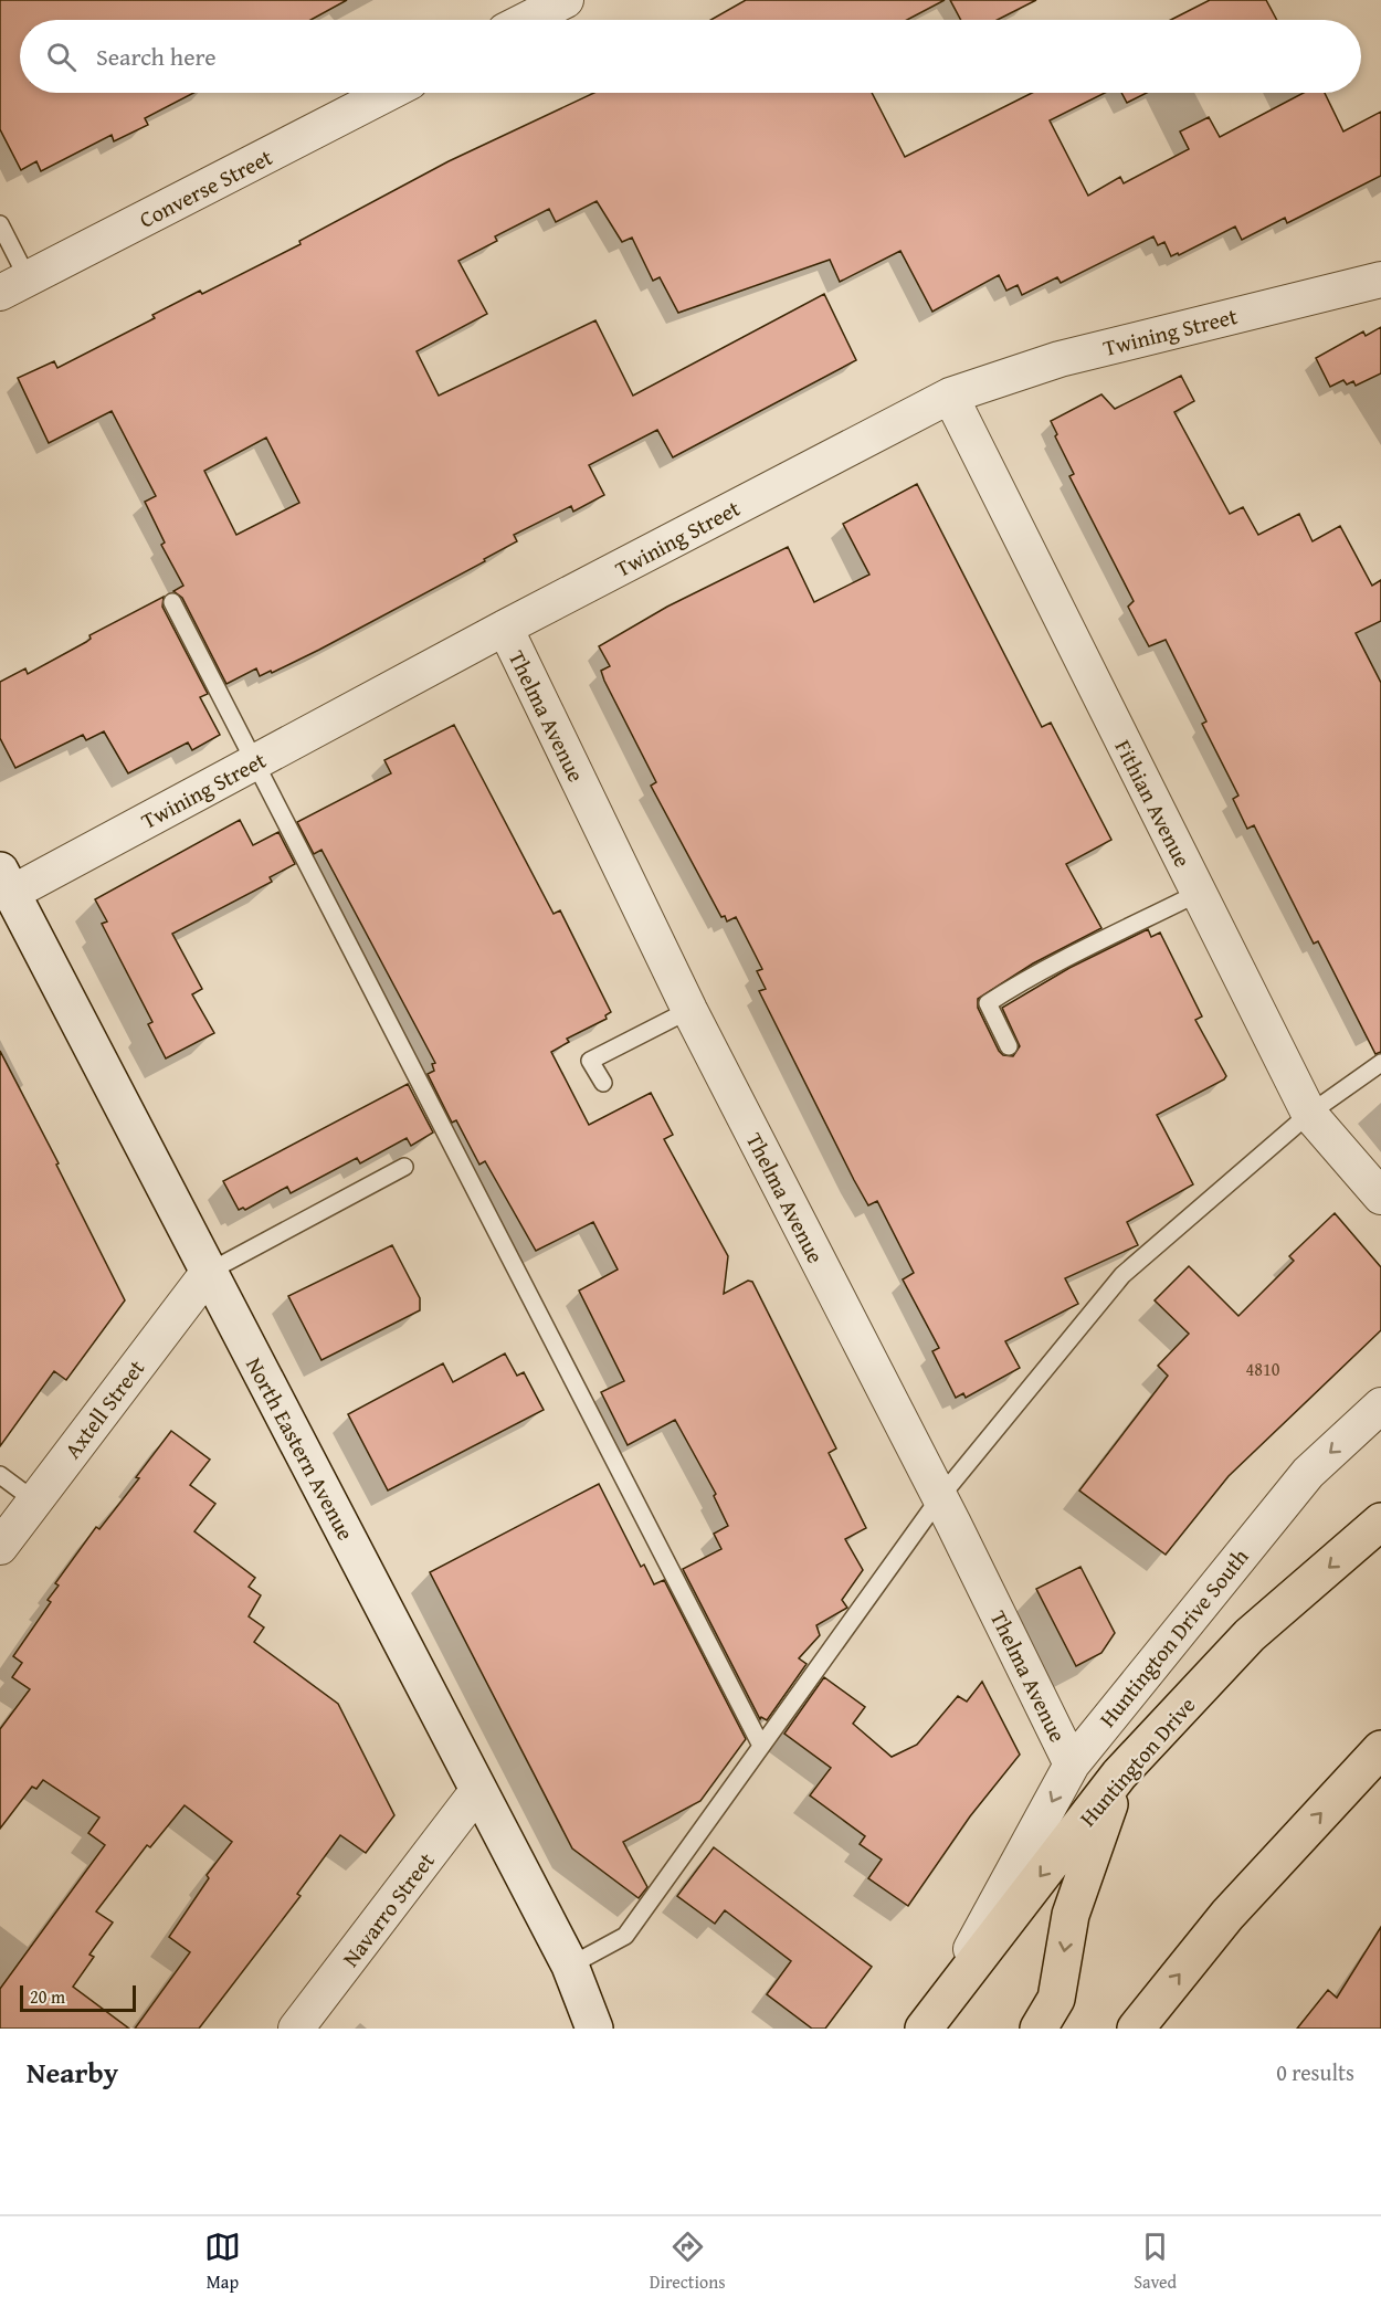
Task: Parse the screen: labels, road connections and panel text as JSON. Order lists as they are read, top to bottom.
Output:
{
  "streets": {
    "main road": ["North Eastern Avenue", "Huntington Drive"],
    "street": [
      "Converse Street",
      "Twining Street",
      "Thelma Avenue",
      "Fithian Avenue",
      "Axtell Street",
      "Huntington Drive South",
      "Navarro Street"
    ]
  },
  "crossings": [
    ["Twining Street", "Thelma Avenue"],
    ["Twining Street", "Fithian Avenue"],
    ["Twining Street", "North Eastern Avenue"],
    ["Thelma Avenue", "Huntington Drive South"],
    ["Axtell Street", "North Eastern Avenue"],
    ["North Eastern Avenue", "Navarro Street"],
    ["Huntington Drive South", "Huntington Drive"]
  ],
  "one_way": ["Huntington Drive South"],
  "house_numbers": ["4810"],
  "scale_bar": "20 m",
  "page": {
    "search": "Search here",
    "scale": "20 m",
    "heading": ["Nearby", "0 results"],
    "nav": ["Map", "Directions", "Saved"]
  }
}
